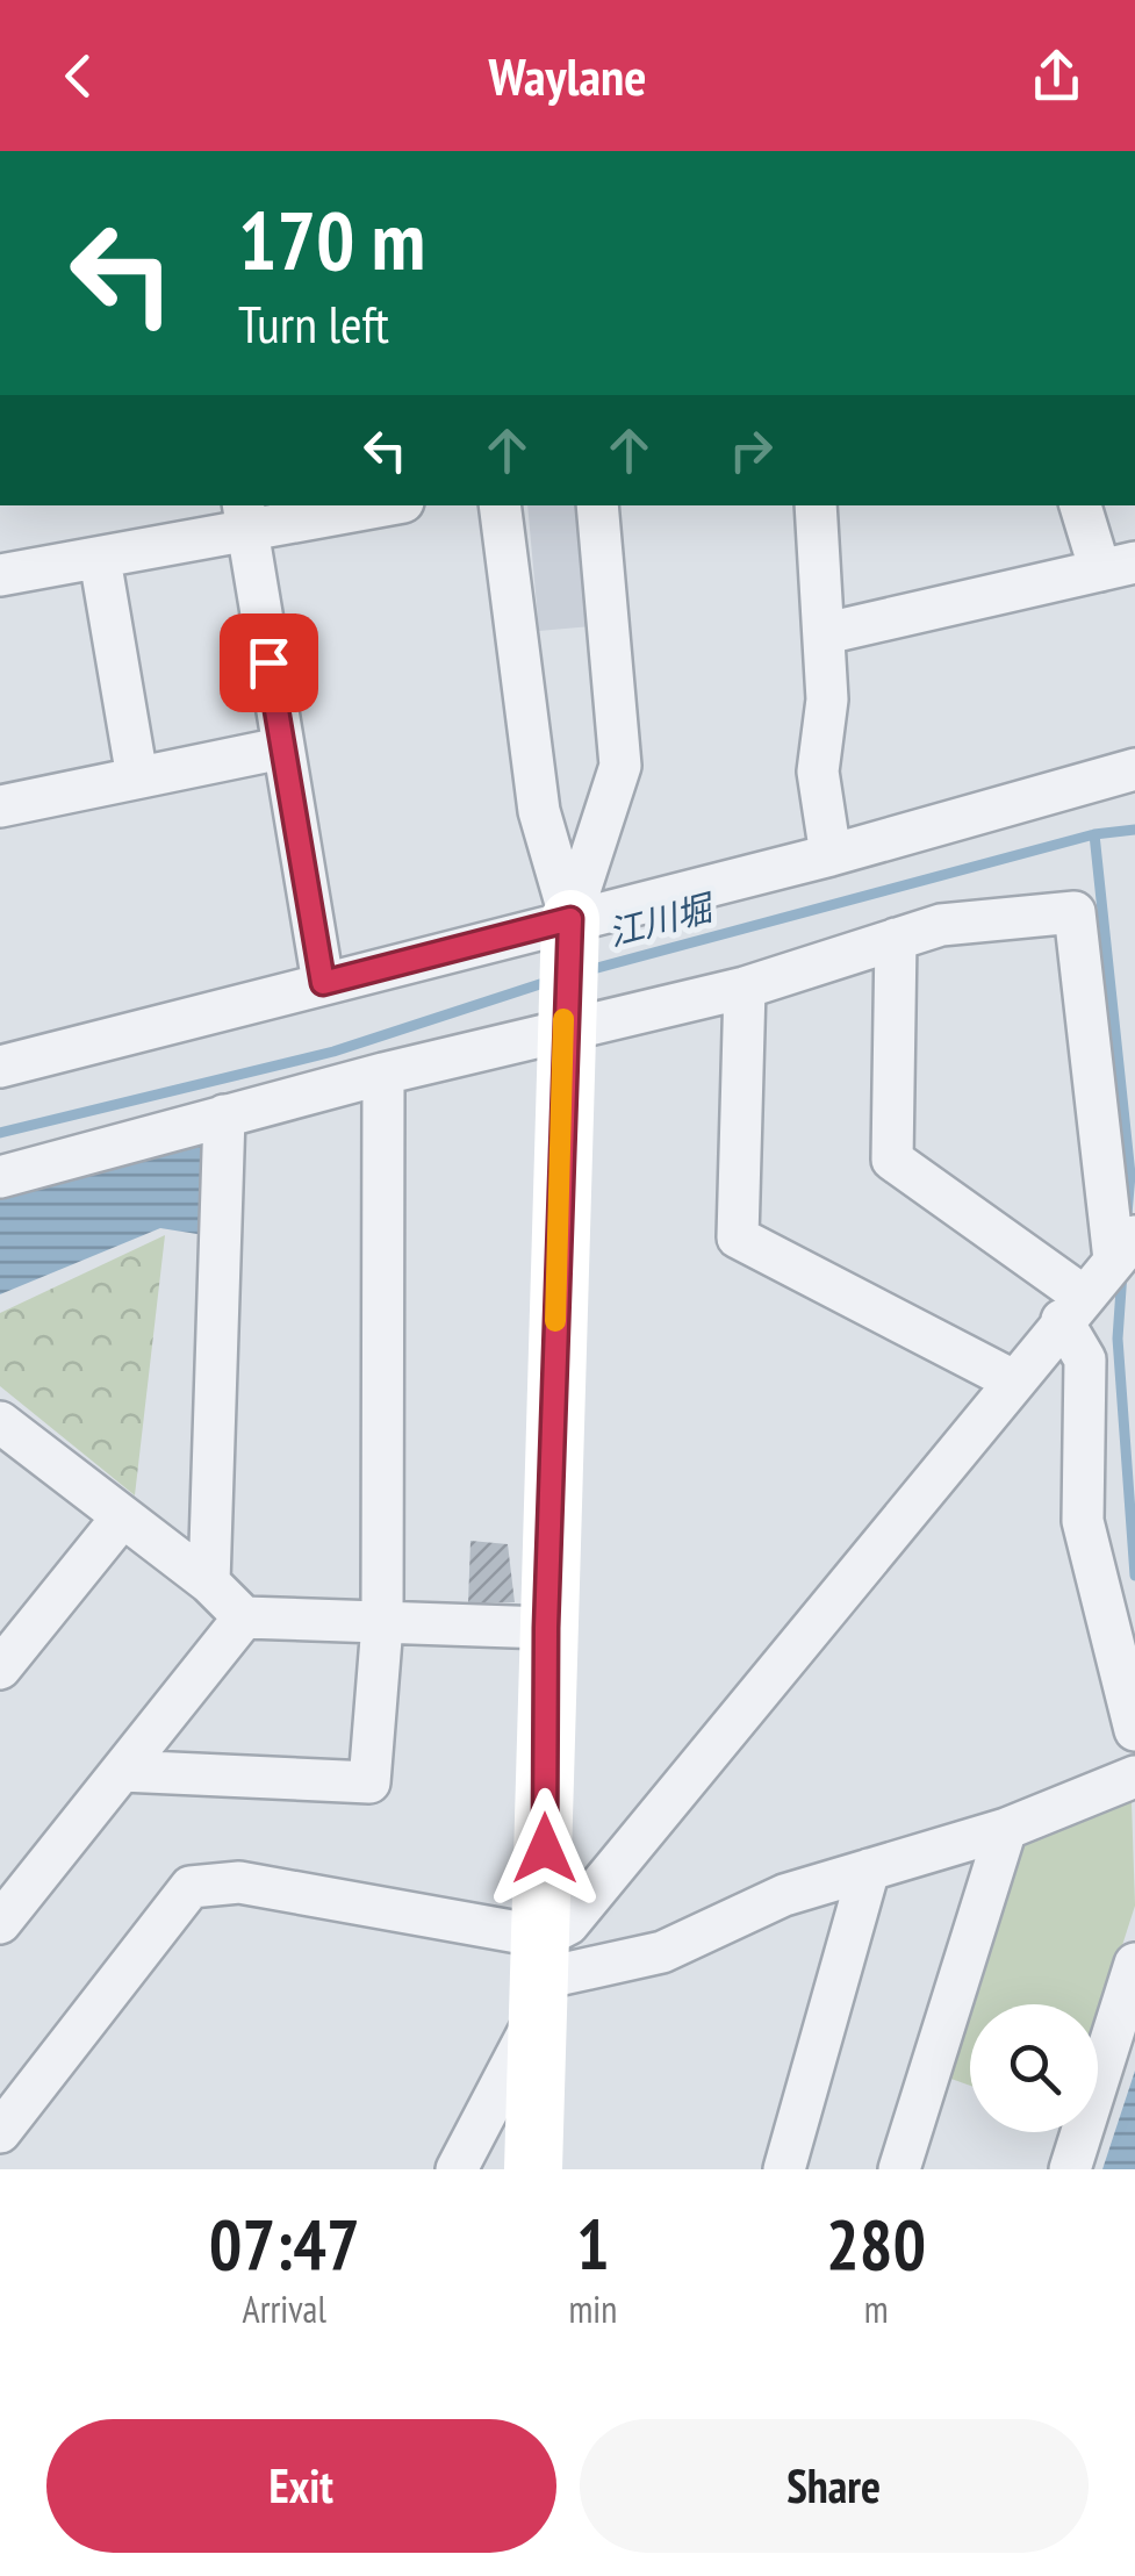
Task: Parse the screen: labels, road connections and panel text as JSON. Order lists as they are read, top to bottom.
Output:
{
  "water": ["江川堀"],
  "page": {
    "header": "Waylane",
    "turn": ["170 m", "Turn left"],
    "eta": [
      "07:47",
      "Arrival",
      "1",
      "min",
      "280",
      "m"
    ],
    "buttons": ["Exit", "Share"]
  }
}
